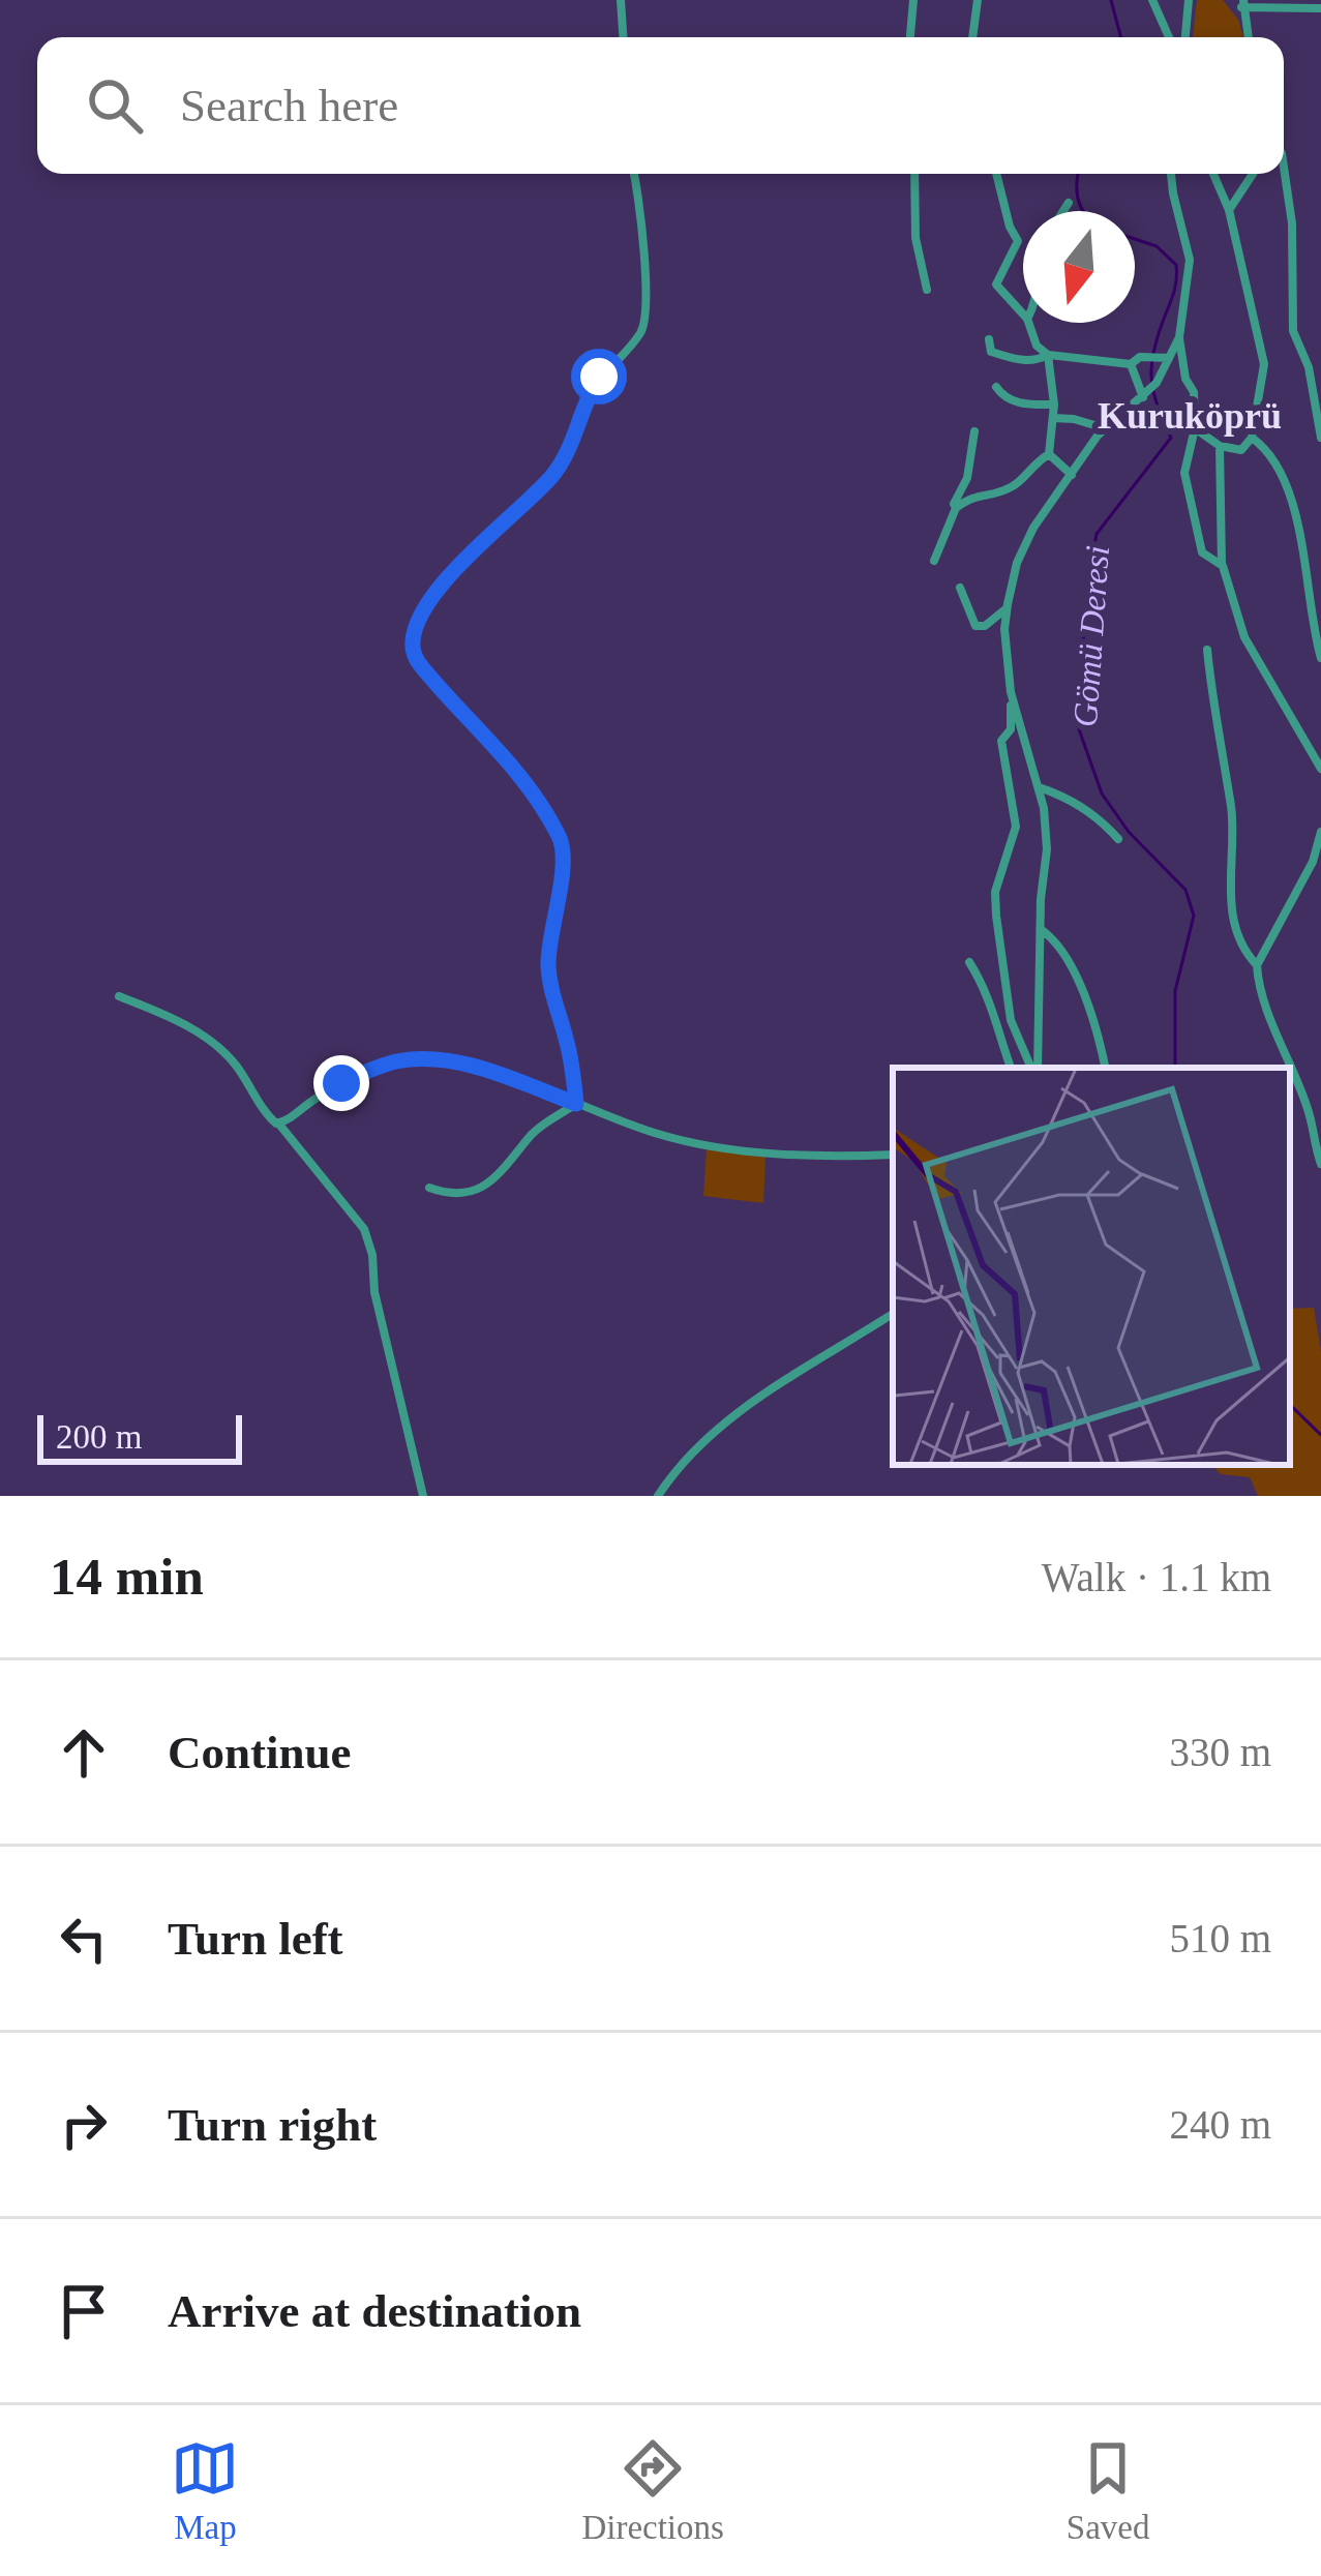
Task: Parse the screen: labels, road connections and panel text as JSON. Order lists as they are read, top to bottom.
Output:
{
  "districts": ["Kuruköprü"],
  "water": ["Gömü Deresi"],
  "scale_bar": "200 m",
  "north": "bottom",
  "page": {
    "search": "Search here",
    "scale": "200 m",
    "heading": ["14 min", "Walk · 1.1 km"],
    "list": [
      ["Continue", "330 m"],
      ["Turn left", "510 m"],
      ["Turn right", "240 m"],
      "Arrive at destination"
    ],
    "nav": ["Map", "Directions", "Saved"]
  }
}
